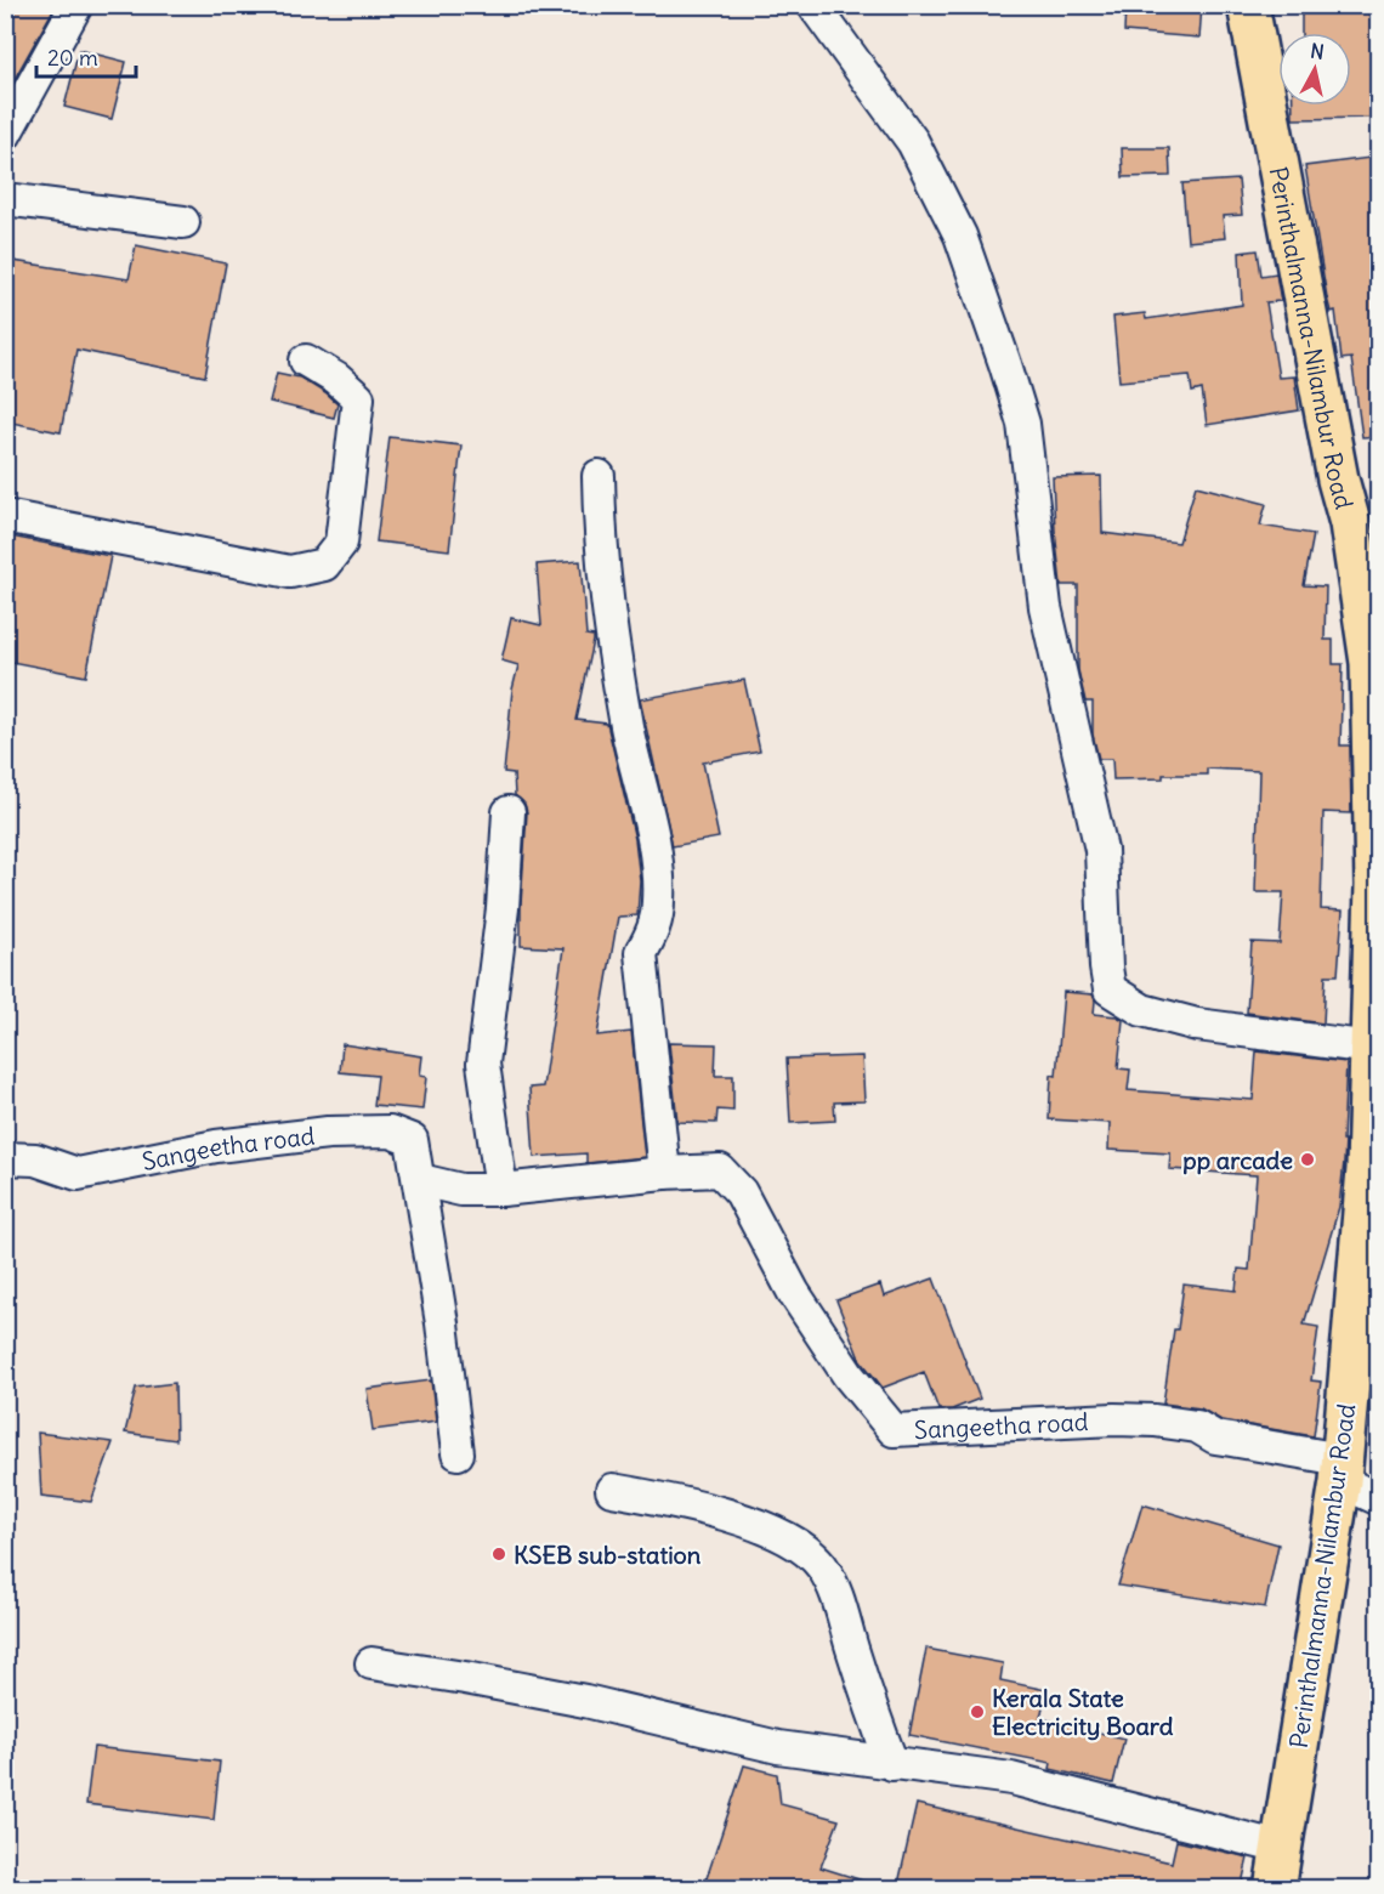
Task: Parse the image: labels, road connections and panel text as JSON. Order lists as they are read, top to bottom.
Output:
{
  "streets": {
    "main road": ["Perinthalmanna-Nilambur Road"],
    "street": ["Sangeetha road"]
  },
  "crossings": [
    ["Perinthalmanna-Nilambur Road", "Sangeetha road"]
  ],
  "places": ["pp arcade", "KSEB sub-station", "Kerala State Electricity Board"],
  "scale_bar": "20 m",
  "north": "top"
}
